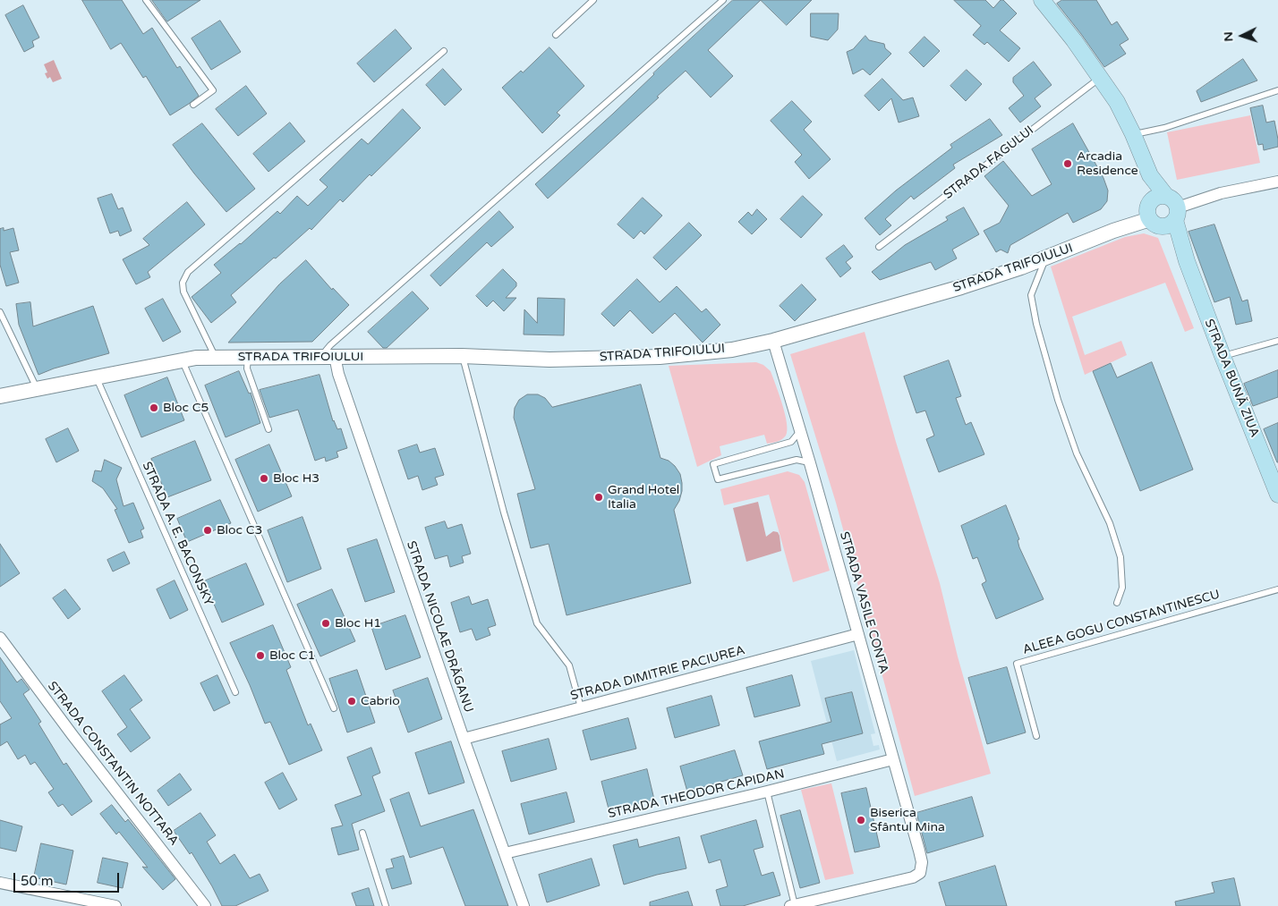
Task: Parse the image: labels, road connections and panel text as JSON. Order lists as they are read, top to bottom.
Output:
{
  "streets": {
    "main road": ["STRADA BUNĂ ZIUA"],
    "street": [
      "STRADA TRIFOIULUI",
      "STRADA VASILE CONTA",
      "STRADA NICOLAE DRĂGANU",
      "STRADA DIMITRIE PACIUREA",
      "STRADA CONSTANTIN NOTTARA",
      "STRADA THEODOR CAPIDAN"
    ],
    "lane": ["STRADA FAGULUI", "STRADA A. E. BACONSKY", "ALEEA GOGU CONSTANTINESCU"]
  },
  "crossings": [
    ["STRADA TRIFOIULUI", "STRADA BUNĂ ZIUA"],
    ["STRADA TRIFOIULUI", "STRADA A. E. BACONSKY"],
    ["STRADA TRIFOIULUI", "STRADA VASILE CONTA"],
    ["STRADA TRIFOIULUI", "STRADA NICOLAE DRĂGANU"],
    ["STRADA VASILE CONTA", "STRADA DIMITRIE PACIUREA"],
    ["STRADA VASILE CONTA", "STRADA THEODOR CAPIDAN"],
    ["STRADA NICOLAE DRĂGANU", "STRADA DIMITRIE PACIUREA"],
    ["STRADA NICOLAE DRĂGANU", "STRADA THEODOR CAPIDAN"]
  ],
  "places": [
    "Arcadia Residence",
    "Bloc C5",
    "Bloc H3",
    "Grand Hotel Italia",
    "Bloc C3",
    "Bloc H1",
    "Bloc C1",
    "Cabrio",
    "Biserica Sfântul Mina"
  ],
  "scale_bar": "50 m",
  "north": "left"
}
